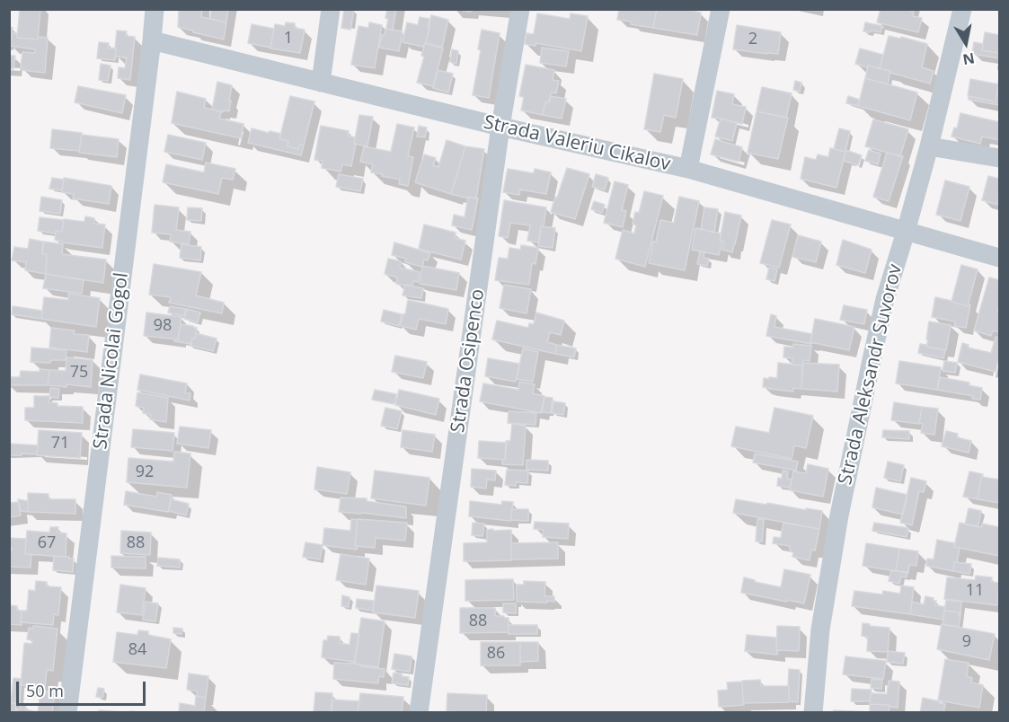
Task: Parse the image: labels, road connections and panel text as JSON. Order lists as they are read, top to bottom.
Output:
{
  "streets": {
    "street": [
      "Strada Valeriu Cikalov",
      "Strada Nicolai Gogol",
      "Strada Osipenco",
      "Strada Aleksandr Suvorov"
    ]
  },
  "crossings": [
    ["Strada Valeriu Cikalov", "Strada Nicolai Gogol"],
    ["Strada Valeriu Cikalov", "Strada Osipenco"],
    ["Strada Valeriu Cikalov", "Strada Aleksandr Suvorov"]
  ],
  "house_numbers": [
    "1",
    "2",
    "98",
    "75",
    "71",
    "92",
    "67",
    "88",
    "11",
    "88",
    "9",
    "84",
    "86"
  ],
  "scale_bar": "50 m",
  "north": "bottom"
}
